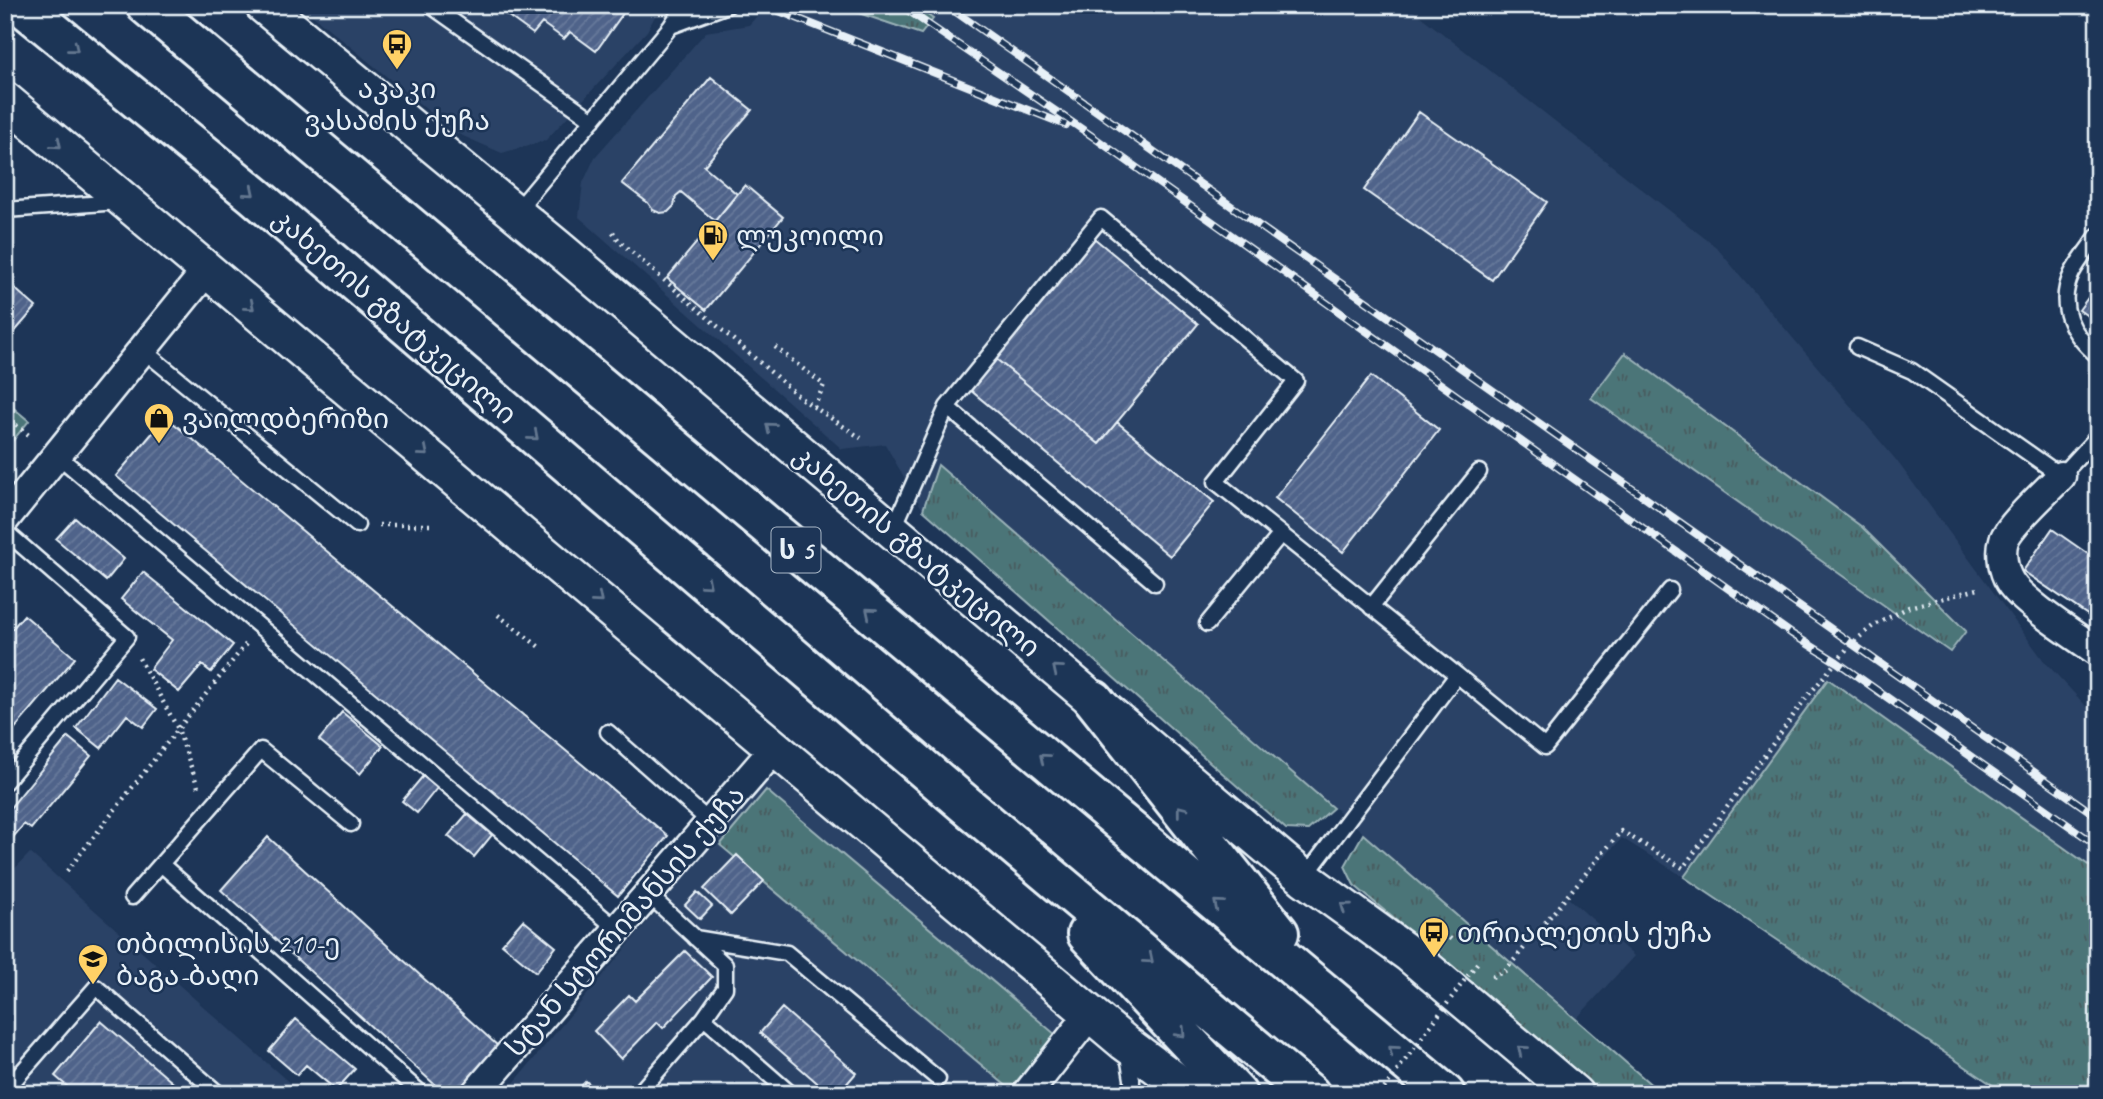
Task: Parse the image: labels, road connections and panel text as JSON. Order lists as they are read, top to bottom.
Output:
{
  "streets": {
    "highway": ["კახეთის გზატკეცილი", "ს 5"],
    "street": ["სტან სტორიმანსის ქუჩა"]
  },
  "places": {
    "bus stop": ["აკაკი ვასაძის ქუჩა", "თრიალეთის ქუჩა"],
    "fuel station": ["ლუკოილი"],
    "shop": ["ვაილდბერიზი"],
    "school or university": ["თბილისის 210-ე ბაგა-ბაღი"]
  }
}
